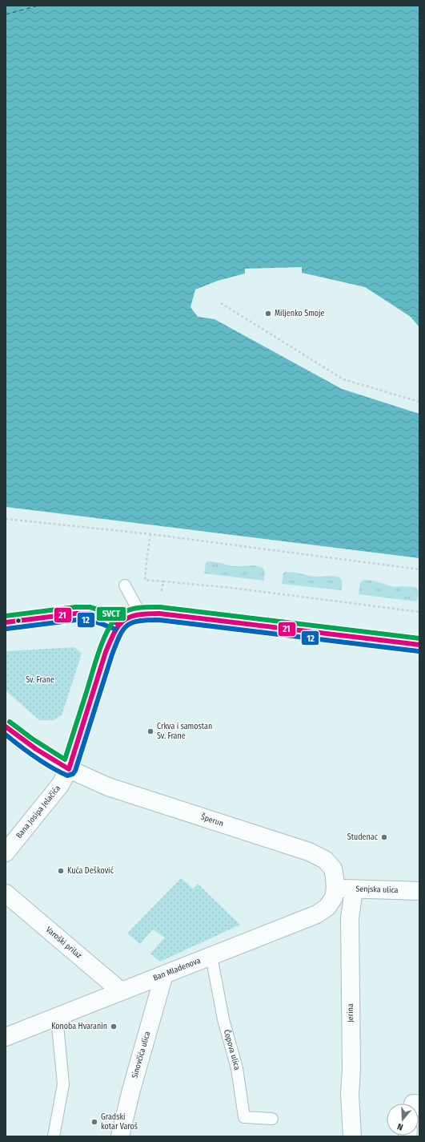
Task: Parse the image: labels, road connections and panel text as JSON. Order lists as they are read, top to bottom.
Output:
{
  "streets": {
    "street": [
      "Bana Josipa Jelačića",
      "Šperun",
      "Senjska ulica",
      "Varoški prilaz",
      "Ban Mladenova",
      "Jerina",
      "Sinovčića ulica"
    ],
    "lane": ["Čopova ulica"]
  },
  "crossings": [
    ["Bana Josipa Jelačića", "Šperun"],
    ["Šperun", "Senjska ulica"],
    ["Šperun", "Ban Mladenova"],
    ["Senjska ulica", "Ban Mladenova"],
    ["Senjska ulica", "Jerina"],
    ["Varoški prilaz", "Ban Mladenova"],
    ["Ban Mladenova", "Čopova ulica"],
    ["Ban Mladenova", "Sinovčića ulica"]
  ],
  "parks": ["Sv. Frane"],
  "places": [
    "Miljenko Smoje",
    "Crkva i samostan Sv. Frane",
    "Studenac",
    "Kuća Dešković",
    "Konoba Hvaranin",
    "Gradski kotar Varoš"
  ],
  "lines": ["transit line SVCT", "transit line 21", "transit line 12"],
  "north": "bottom"
}
